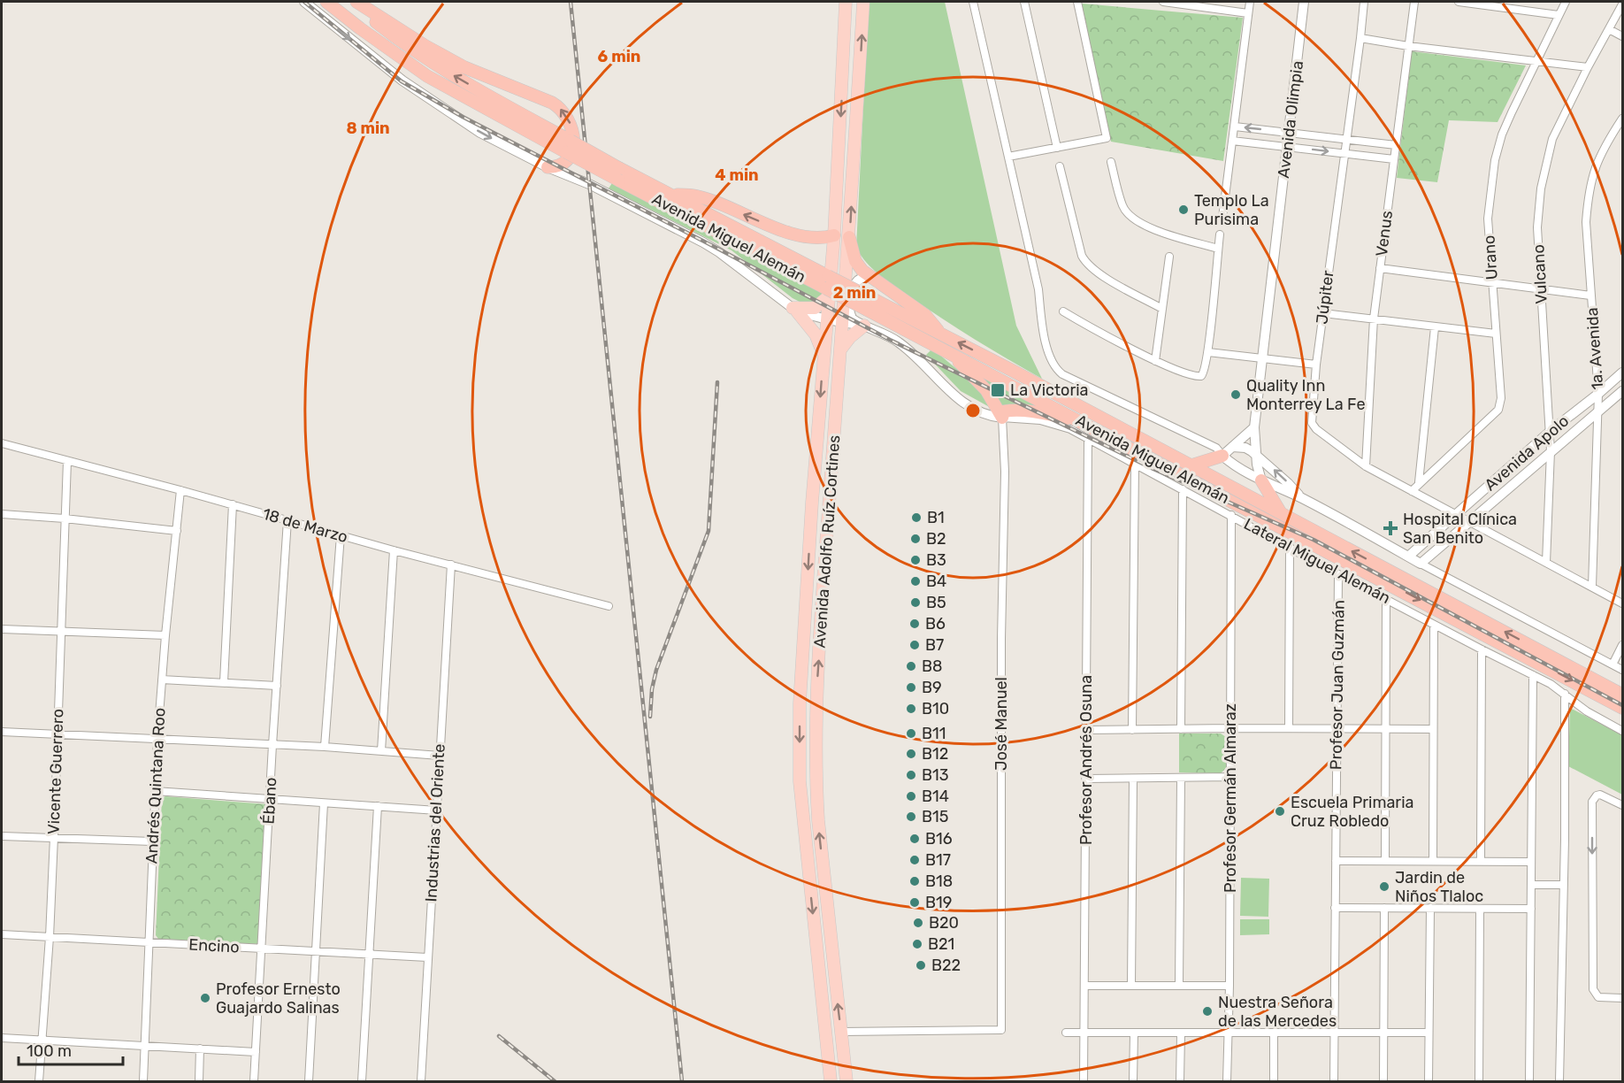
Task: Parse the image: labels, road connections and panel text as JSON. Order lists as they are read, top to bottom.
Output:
{
  "streets": {
    "highway": ["Avenida Miguel Alemán"],
    "main road": ["Avenida Adolfo Ruíz Cortines"],
    "street": [
      "Avenida Olimpia",
      "Venus",
      "Urano",
      "Vulcano",
      "Júpiter",
      "1a. Avenida",
      "Avenida Apolo",
      "18 de Marzo",
      "Lateral Miguel Alemán",
      "Profesor Juan Guzmán",
      "José Manuel",
      "Profesor Andrés Osuna",
      "Vicente Guerrero",
      "Andrés Quintana Roo",
      "Profesor Germán Almaraz",
      "Ébano",
      "Industrias del Oriente",
      "Encino"
    ]
  },
  "crossings": [
    ["Avenida Olimpia", "Avenida Miguel Alemán"],
    ["Venus", "Júpiter"],
    ["Avenida Miguel Alemán", "Avenida Apolo"],
    ["Avenida Miguel Alemán", "Avenida Adolfo Ruíz Cortines"],
    ["Urano", "Júpiter"],
    ["Vulcano", "Júpiter"],
    ["Vulcano", "Avenida Apolo"],
    ["Júpiter", "1a. Avenida"],
    ["Júpiter", "Avenida Apolo"],
    ["1a. Avenida", "Avenida Apolo"],
    ["18 de Marzo", "Vicente Guerrero"],
    ["18 de Marzo", "Andrés Quintana Roo"],
    ["18 de Marzo", "Ébano"],
    ["18 de Marzo", "Industrias del Oriente"],
    ["Avenida Adolfo Ruíz Cortines", "José Manuel"],
    ["Lateral Miguel Alemán", "Profesor Juan Guzmán"],
    ["Lateral Miguel Alemán", "José Manuel"],
    ["Lateral Miguel Alemán", "Profesor Andrés Osuna"],
    ["Lateral Miguel Alemán", "Profesor Germán Almaraz"],
    ["Vicente Guerrero", "Encino"],
    ["Andrés Quintana Roo", "Encino"],
    ["Ébano", "Encino"],
    ["Industrias del Oriente", "Encino"]
  ],
  "places": {
    "other": [
      "Templo La Purisima",
      "Quality Inn Monterrey La Fe",
      "B1",
      "B2",
      "B3",
      "B4",
      "B5",
      "B6",
      "B7",
      "B8",
      "B9",
      "B10",
      "B11",
      "B12",
      "B13",
      "B14",
      "Escuela Primaria Cruz Robledo",
      "B15",
      "B16",
      "B17",
      "B18",
      "Jardin de Niños Tlaloc",
      "B19",
      "B20",
      "B21",
      "B22",
      "Profesor Ernesto Guajardo Salinas",
      "Nuestra Señora de las Mercedes"
    ],
    "transit": ["La Victoria"],
    "health": ["Hospital Clínica San Benito"]
  },
  "scale_bar": "100 m",
  "rings": [
    "6 min",
    "8 min",
    "4 min",
    "2 min"
  ]
}
